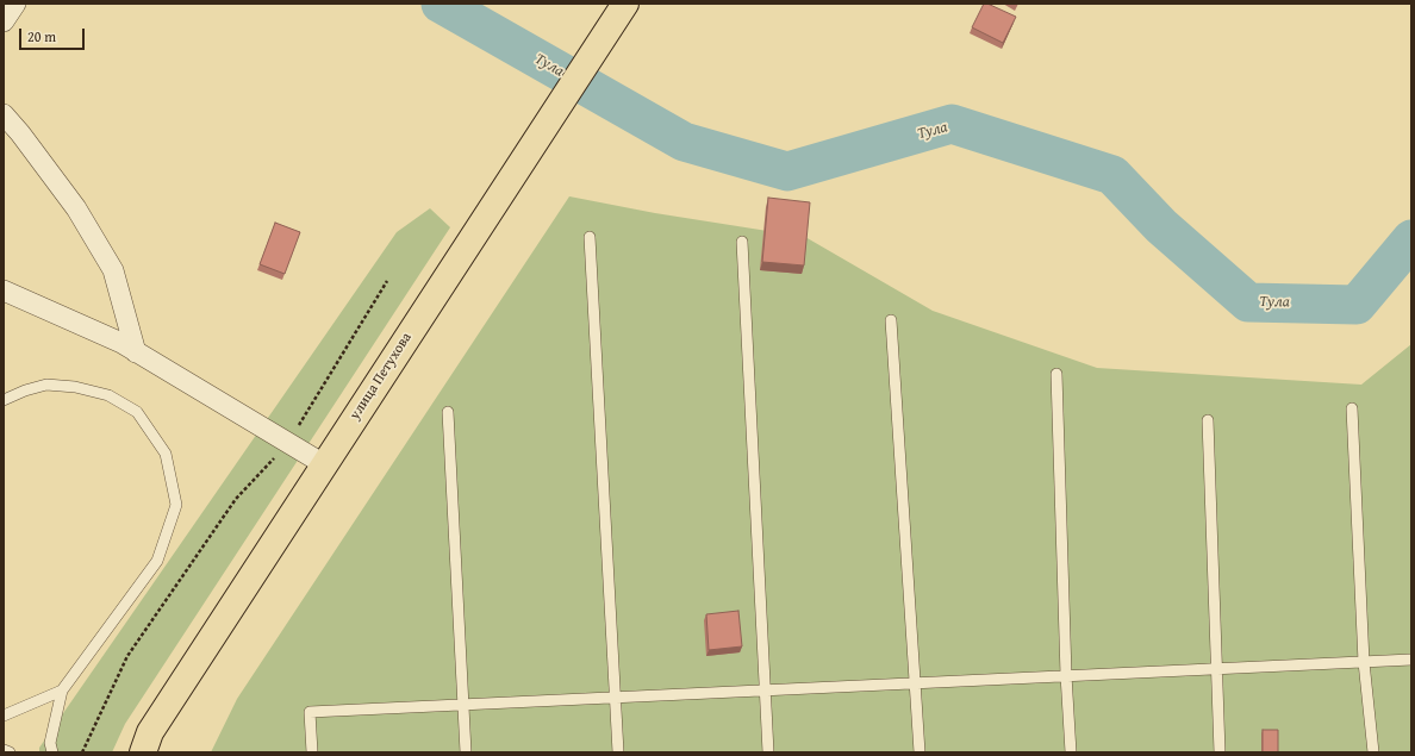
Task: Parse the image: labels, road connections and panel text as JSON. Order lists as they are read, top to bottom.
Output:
{
  "streets": {
    "highway": ["улица Петухова"]
  },
  "water": ["Тула"],
  "scale_bar": "20 m"
}
